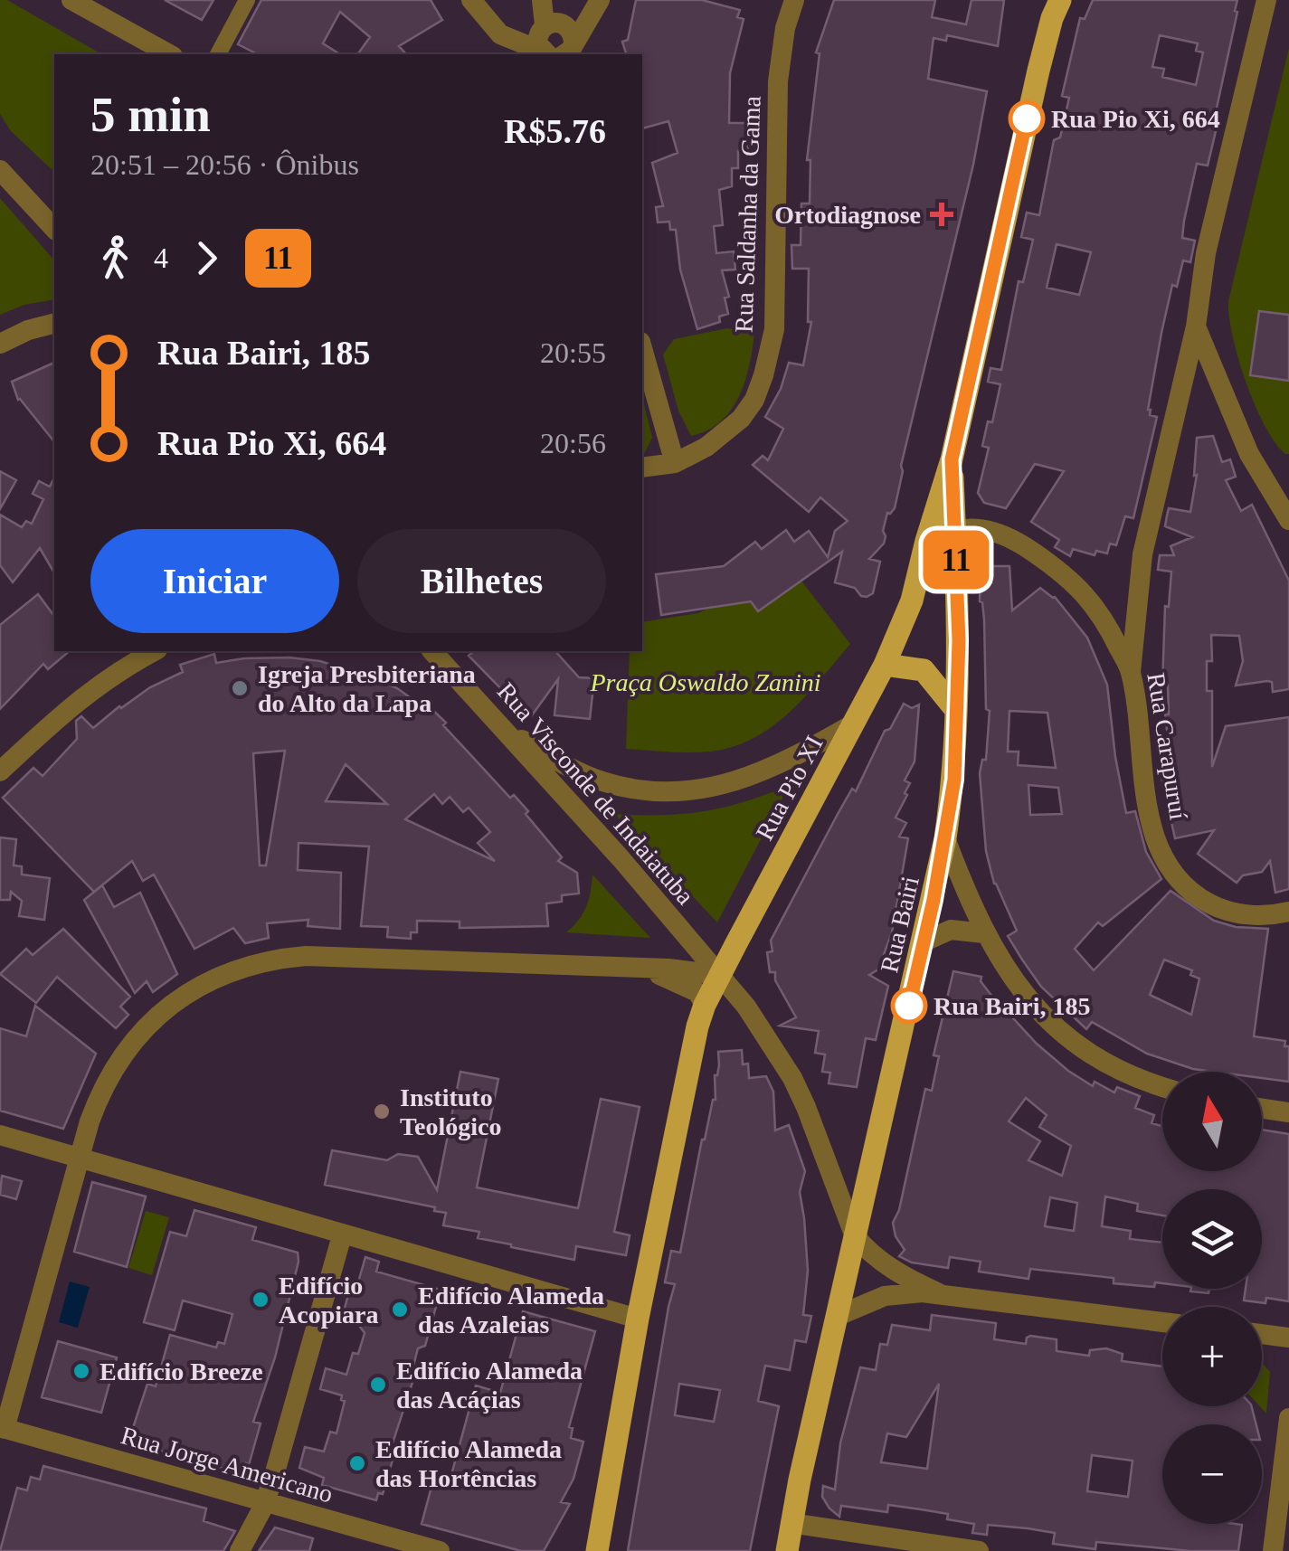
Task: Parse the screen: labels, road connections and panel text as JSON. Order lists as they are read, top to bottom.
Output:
{
  "streets": {
    "main road": ["Rua Pio XI", "Rua Bairi"],
    "street": [
      "Rua Saldanha da Gama",
      "Rua Carapuruí",
      "Rua Visconde de Indaiatuba",
      "Rua Jorge Americano"
    ]
  },
  "crossings": [
    ["Rua Carapuruí", "Rua Pio XI"],
    ["Rua Carapuruí", "Rua Bairi"],
    ["Rua Pio XI", "Rua Visconde de Indaiatuba"],
    ["Rua Pio XI", "Rua Bairi"],
    ["Rua Visconde de Indaiatuba", "Rua Bairi"]
  ],
  "parks": ["Praça Oswaldo Zanini"],
  "places": {
    "other": [
      "Rua Pio Xi, 664",
      "Igreja Presbiteriana do Alto da Lapa",
      "Rua Bairi, 185",
      "Instituto Teológico",
      "Edifício Acopiara",
      "Edifício Alameda das Azaleias",
      "Edifício Breeze",
      "Edifício Alameda das Acáçias",
      "Edifício Alameda das Hortências"
    ],
    "health": ["Ortodiagnose"]
  },
  "lines": ["bus line 11"],
  "north": "top",
  "page": {
    "on_map": "11",
    "heading": ["5 min", "20:51 – 20:56 · Ônibus", "R$5.76"],
    "legs": ["4", "11"],
    "list": [
      {
        "name": "Rua Bairi, 185",
        "value": "20:55"
      },
      {
        "name": "Rua Pio Xi, 664",
        "value": "20:56"
      }
    ],
    "buttons": ["Iniciar", "Bilhetes"],
    "map_buttons": ["+", "−"]
  }
}
